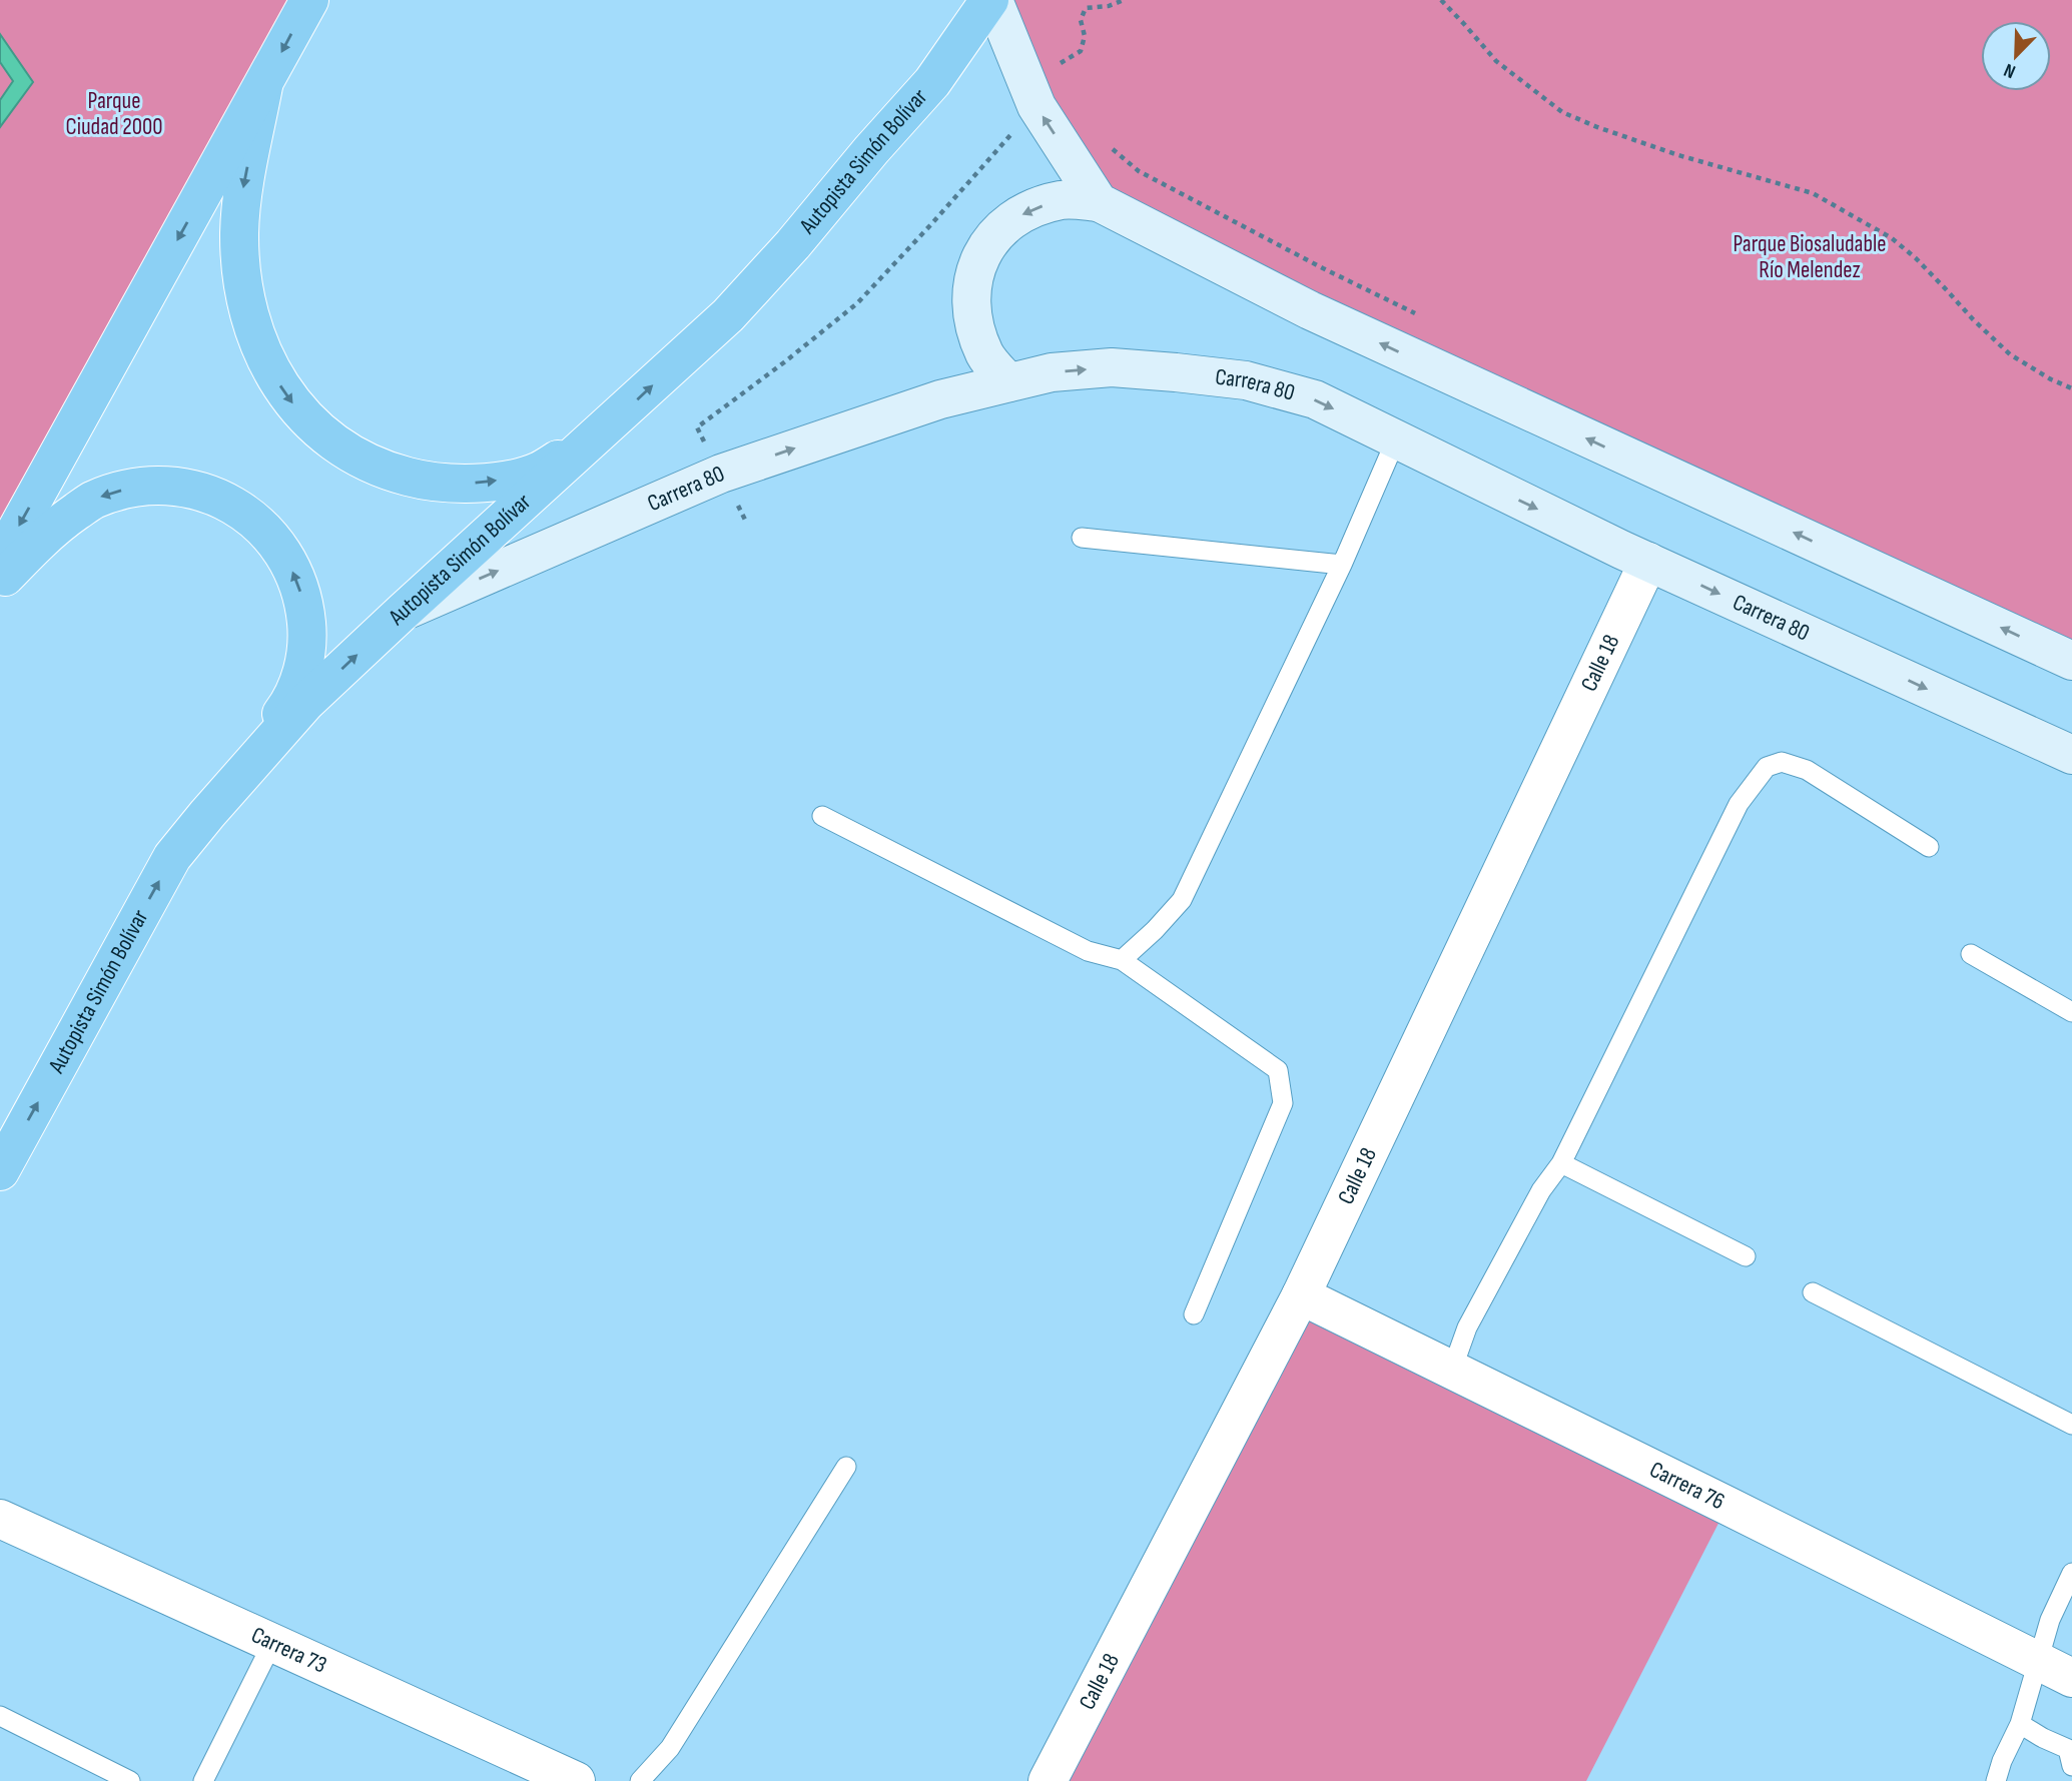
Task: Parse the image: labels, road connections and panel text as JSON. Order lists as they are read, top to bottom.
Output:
{
  "streets": {
    "highway": ["Autopista Simón Bolívar"],
    "main road": ["Carrera 80"],
    "street": ["Calle 18", "Carrera 76", "Carrera 73"]
  },
  "crossings": [
    ["Autopista Simón Bolívar", "Carrera 80"],
    ["Carrera 80", "Calle 18"],
    ["Calle 18", "Carrera 76"]
  ],
  "one_way": ["Autopista Simón Bolívar"],
  "parks": ["Parque Ciudad 2000", "Parque Biosaludable Río Melendez"],
  "north": "bottom left"
}
